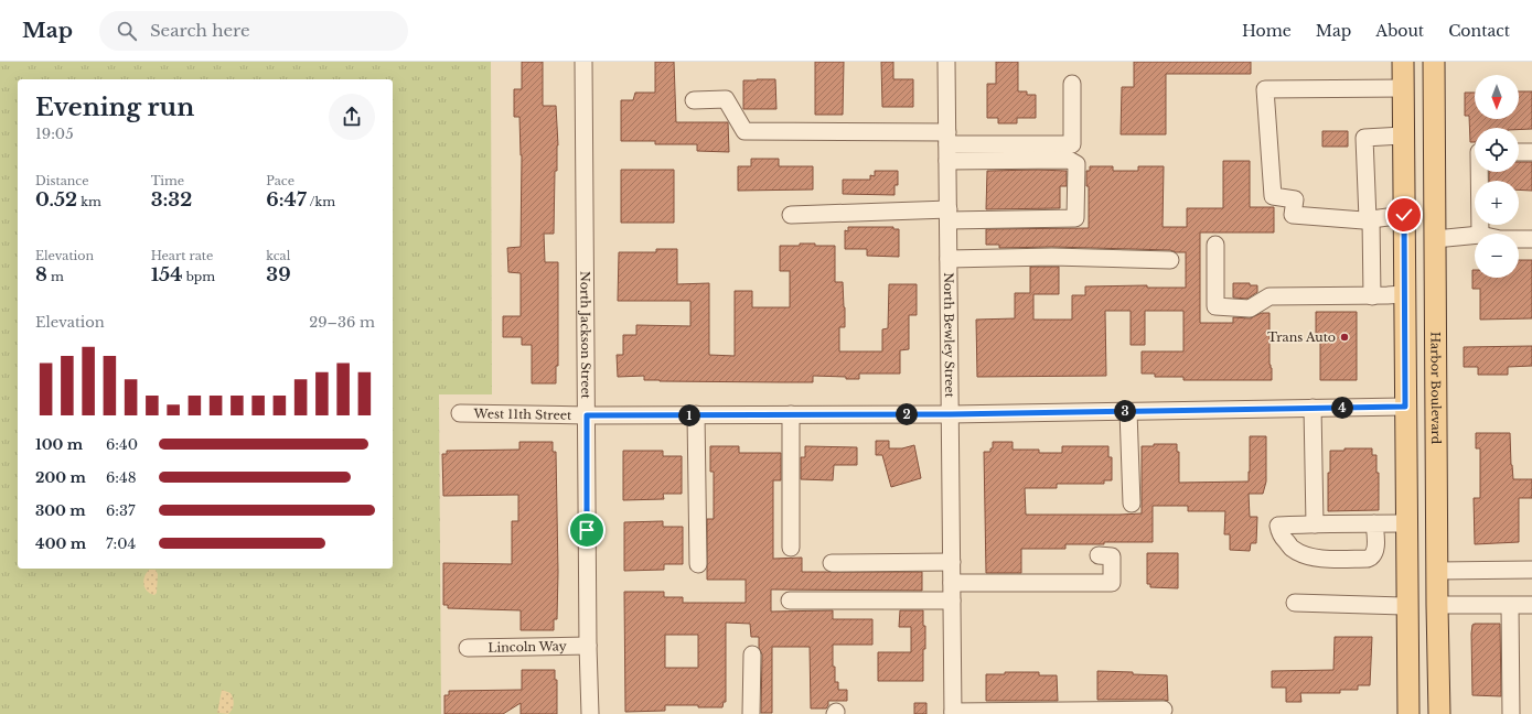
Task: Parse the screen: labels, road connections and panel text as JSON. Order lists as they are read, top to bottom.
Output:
{
  "streets": {
    "main road": ["Harbor Boulevard"],
    "street": [
      "North Jackson Street",
      "North Bewley Street",
      "West 11th Street",
      "Lincoln Way"
    ]
  },
  "crossings": [
    ["North Jackson Street", "West 11th Street"],
    ["North Jackson Street", "Lincoln Way"],
    ["North Bewley Street", "West 11th Street"]
  ],
  "places": ["Trans Auto"],
  "north": "bottom",
  "page": {
    "header": "Map",
    "search": "Search here",
    "nav": [
      "Home",
      "Map",
      "About",
      "Contact"
    ],
    "map_buttons": ["+", "−"],
    "heading": ["Evening run", "19:05"],
    "stats": [
      ["Distance", "0.52 km"],
      ["Time", "3:32"],
      ["Pace", "6:47 /km"],
      ["Elevation", "8 m"],
      ["Heart rate", "154 bpm"],
      ["kcal", "39"]
    ],
    "chart": ["Elevation", "29–36 m"],
    "pins": [
      "4",
      "3",
      "2",
      "1"
    ],
    "list": [
      {
        "name": "100 m",
        "note": "6:40"
      },
      {
        "name": "200 m",
        "note": "6:48"
      },
      {
        "name": "300 m",
        "note": "6:37"
      },
      {
        "name": "400 m",
        "note": "7:04"
      }
    ]
  }
}
